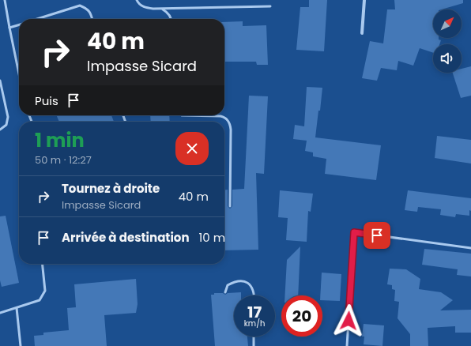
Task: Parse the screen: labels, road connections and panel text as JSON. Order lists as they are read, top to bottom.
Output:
{
  "north": "top right",
  "page": {
    "turn": ["40 m", "Impasse Sicard"],
    "then": "Puis",
    "heading": ["1 min", "50 m · 12:27"],
    "list": [
      {
        "name": "Tournez à droite",
        "note": "Impasse Sicard",
        "value": "40 m"
      },
      {
        "name": "Arrivée à destination",
        "value": "10 m"
      }
    ],
    "speed": "17 km/h",
    "limit": "20"
  }
}
